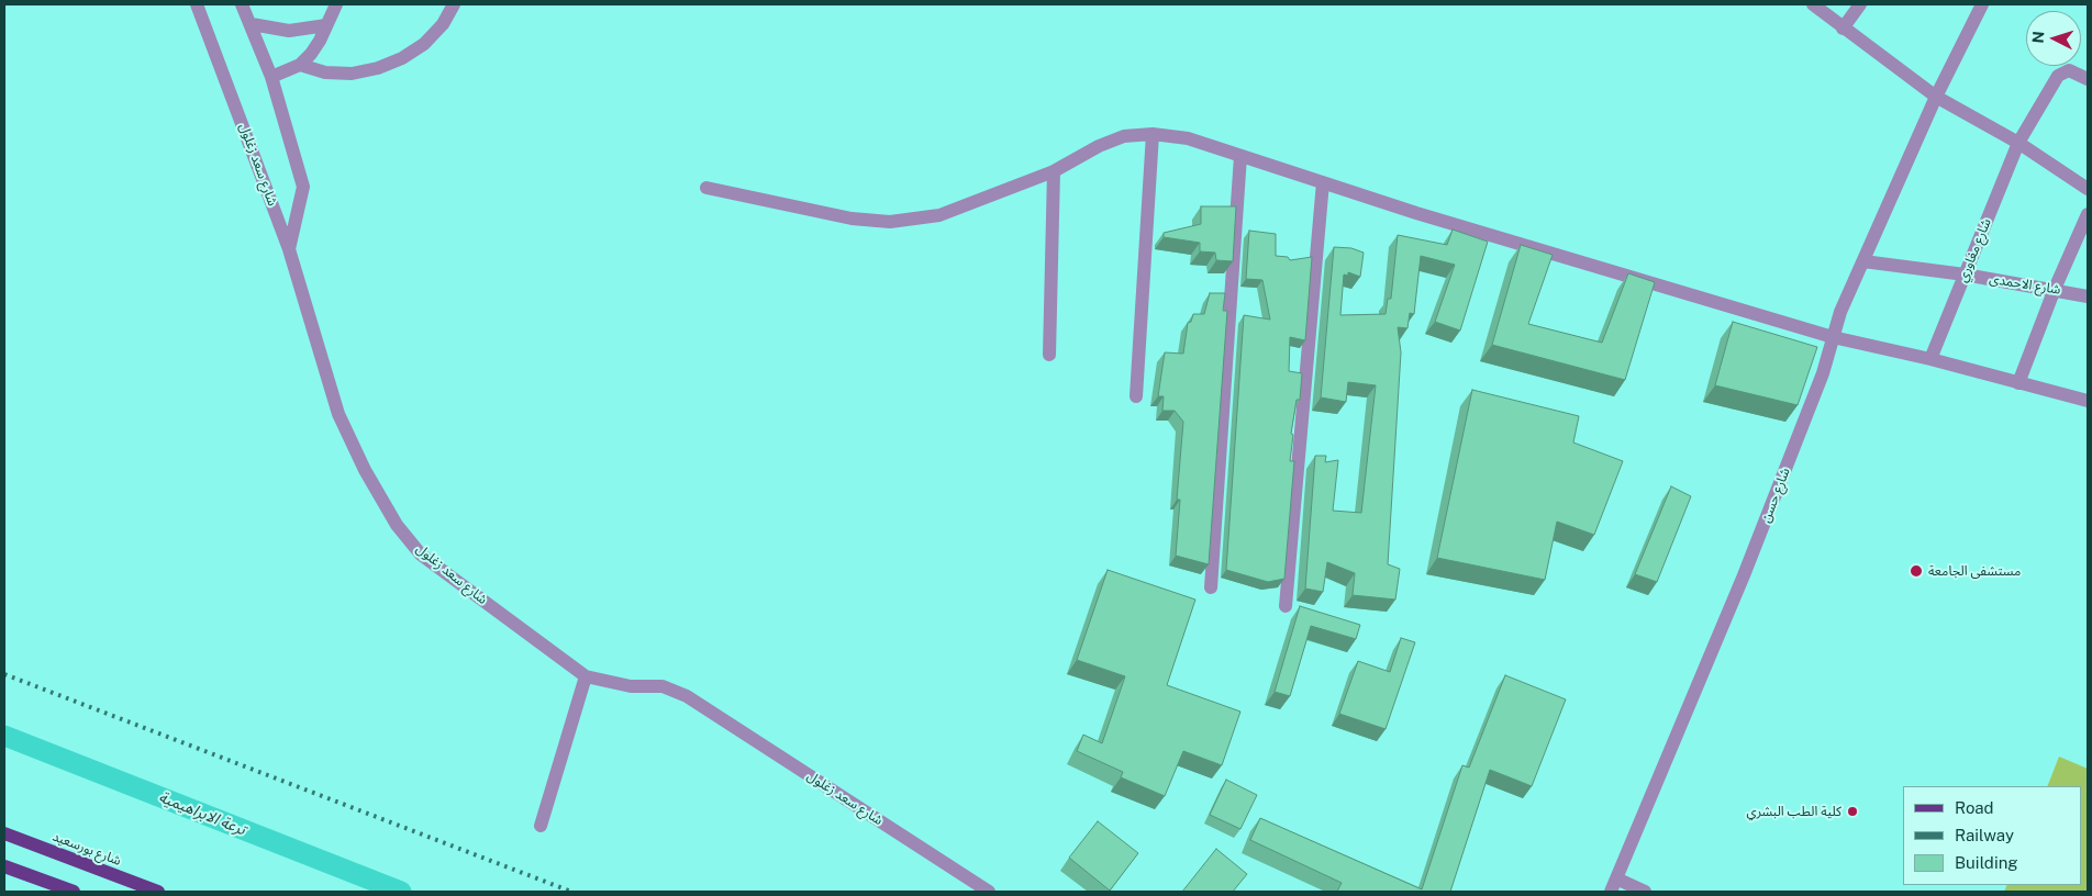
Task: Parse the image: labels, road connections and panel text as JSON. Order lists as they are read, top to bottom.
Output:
{
  "streets": {
    "main road": ["شارع بورسعيد"],
    "street": [
      "شارع سعد زغلول",
      "شارع مغاوري",
      "شارع الاحمدى",
      "شارع حسن"
    ]
  },
  "crossings": [
    ["شارع مغاوري", "شارع الاحمدى"],
    ["شارع الاحمدى", "شارع حسن"]
  ],
  "water": ["ترعة الابراهيمية"],
  "places": ["مستشفى الجامعة", "كلية الطب البشري"],
  "legend": ["Road", "Railway", "Building"],
  "north": "left"
}
